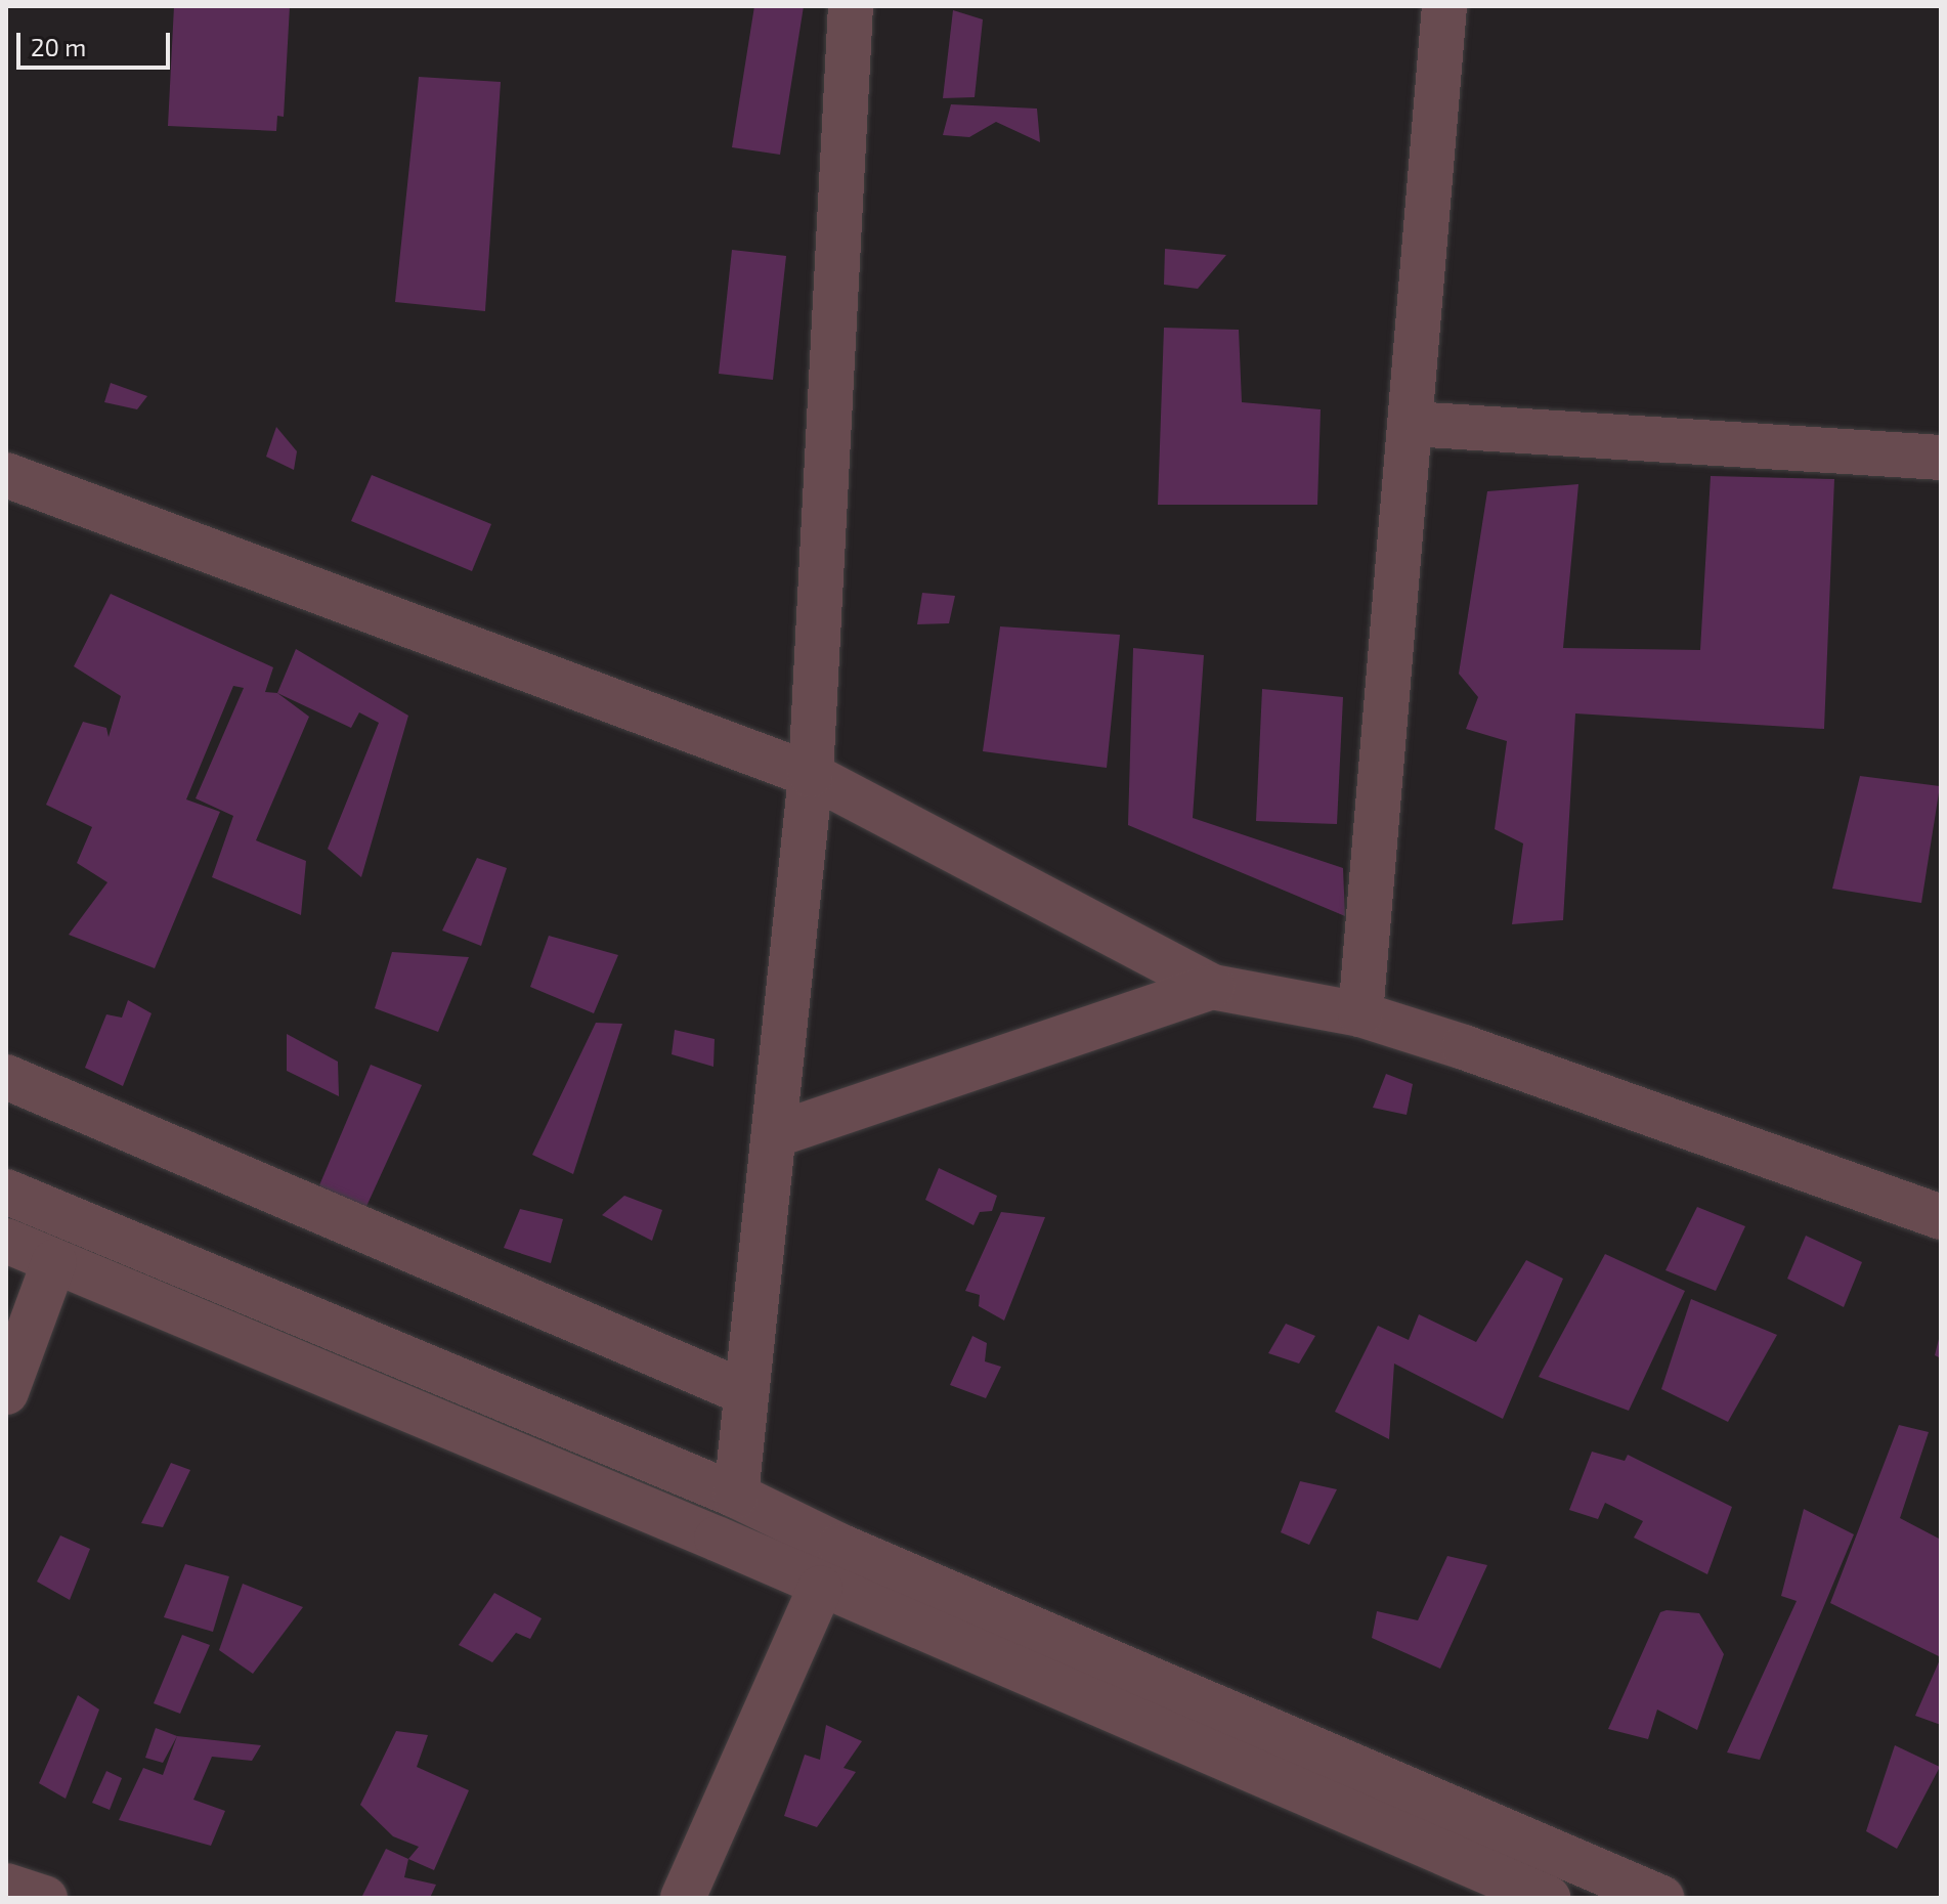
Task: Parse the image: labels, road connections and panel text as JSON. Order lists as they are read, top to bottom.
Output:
{
  "scale_bar": "20 m"
}
